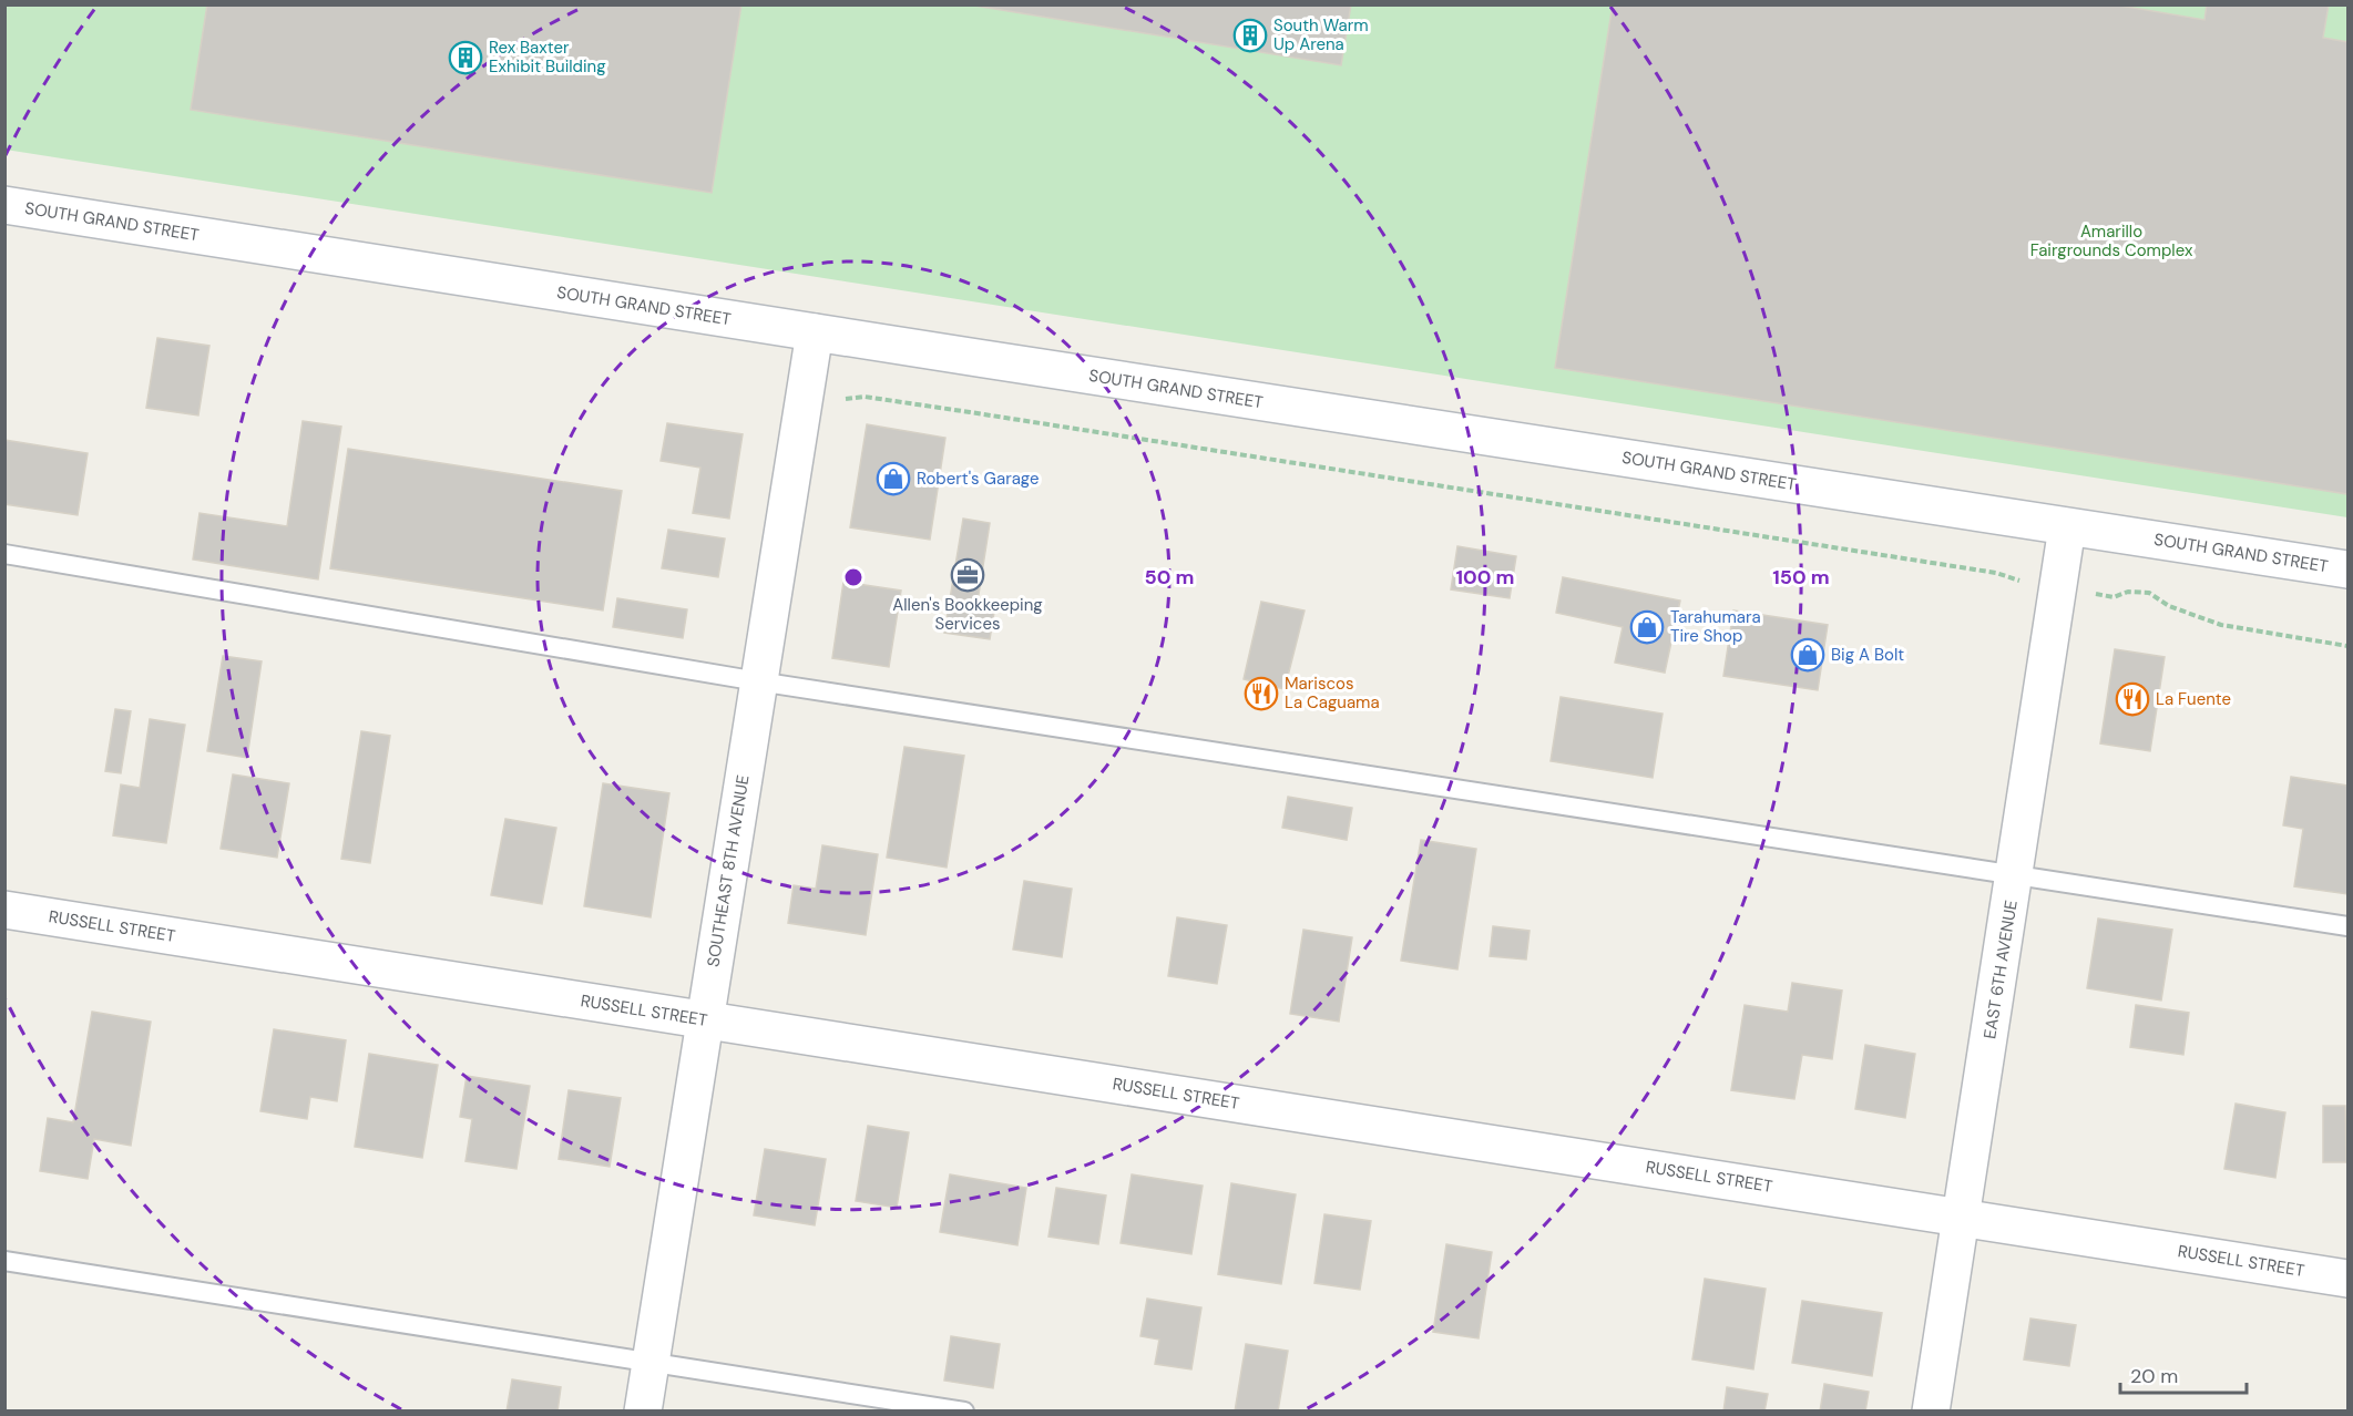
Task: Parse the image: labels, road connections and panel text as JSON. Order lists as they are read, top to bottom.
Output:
{
  "streets": {
    "street": [
      "SOUTH GRAND STREET",
      "SOUTHEAST 8TH AVENUE",
      "RUSSELL STREET",
      "EAST 6TH AVENUE"
    ]
  },
  "crossings": [
    ["SOUTH GRAND STREET", "SOUTHEAST 8TH AVENUE"],
    ["SOUTH GRAND STREET", "EAST 6TH AVENUE"],
    ["SOUTHEAST 8TH AVENUE", "RUSSELL STREET"],
    ["RUSSELL STREET", "EAST 6TH AVENUE"]
  ],
  "parks": ["Amarillo Fairgrounds Complex"],
  "places": {
    "building": ["South Warm Up Arena", "Rex Baxter Exhibit Building"],
    "shop": ["Robert's Garage", "Tarahumara Tire Shop", "Big A Bolt"],
    "office": ["Allen's Bookkeeping Services"],
    "restaurant": ["Mariscos La Caguama", "La Fuente"]
  },
  "scale_bar": "20 m",
  "rings": ["50 m", "100 m", "150 m"]
}
